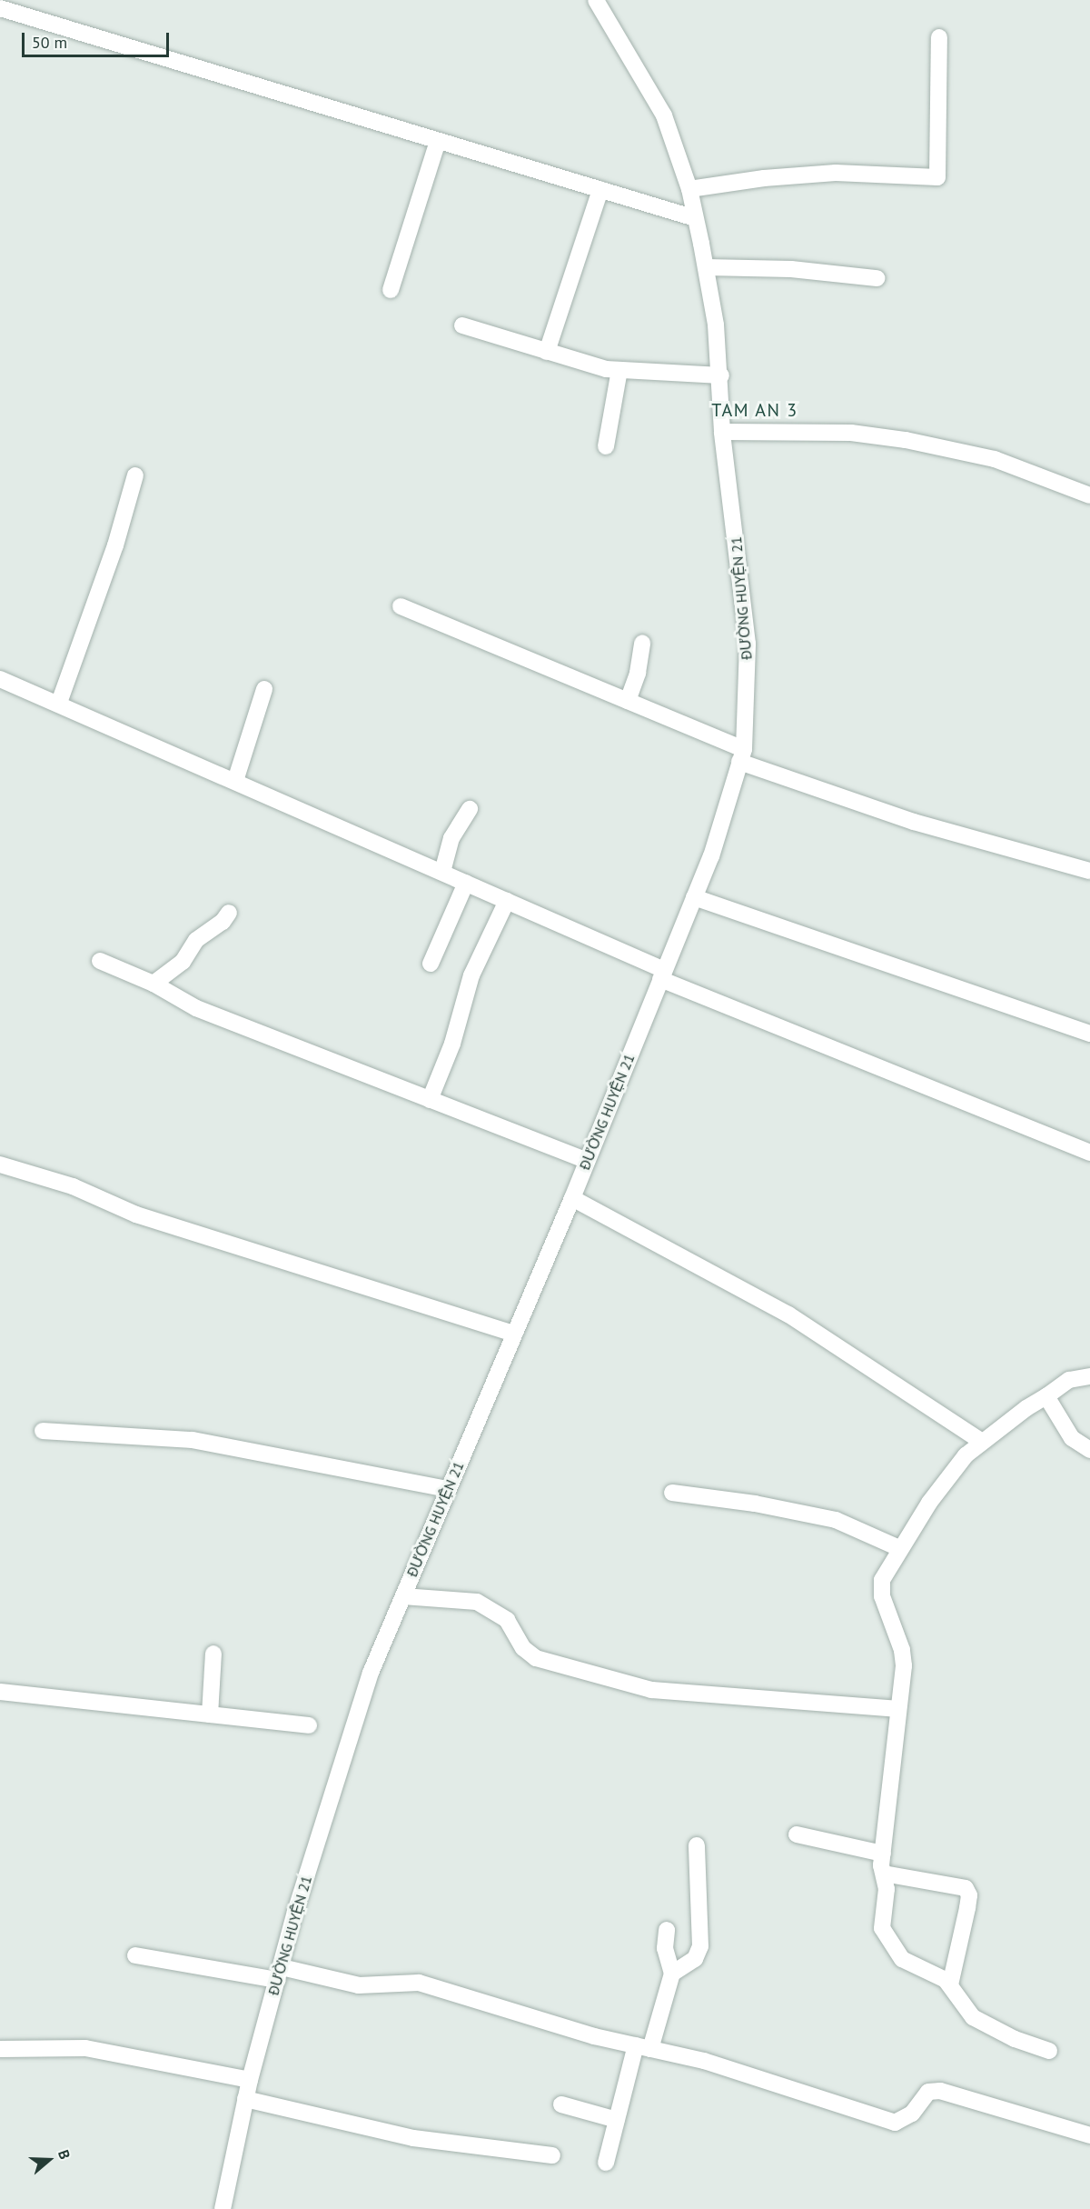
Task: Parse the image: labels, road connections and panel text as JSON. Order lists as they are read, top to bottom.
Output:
{
  "streets": {
    "street": ["ĐƯỜNG HUYỆN 21"]
  },
  "districts": ["TAM AN 3"],
  "scale_bar": "50 m",
  "north": "right"
}
